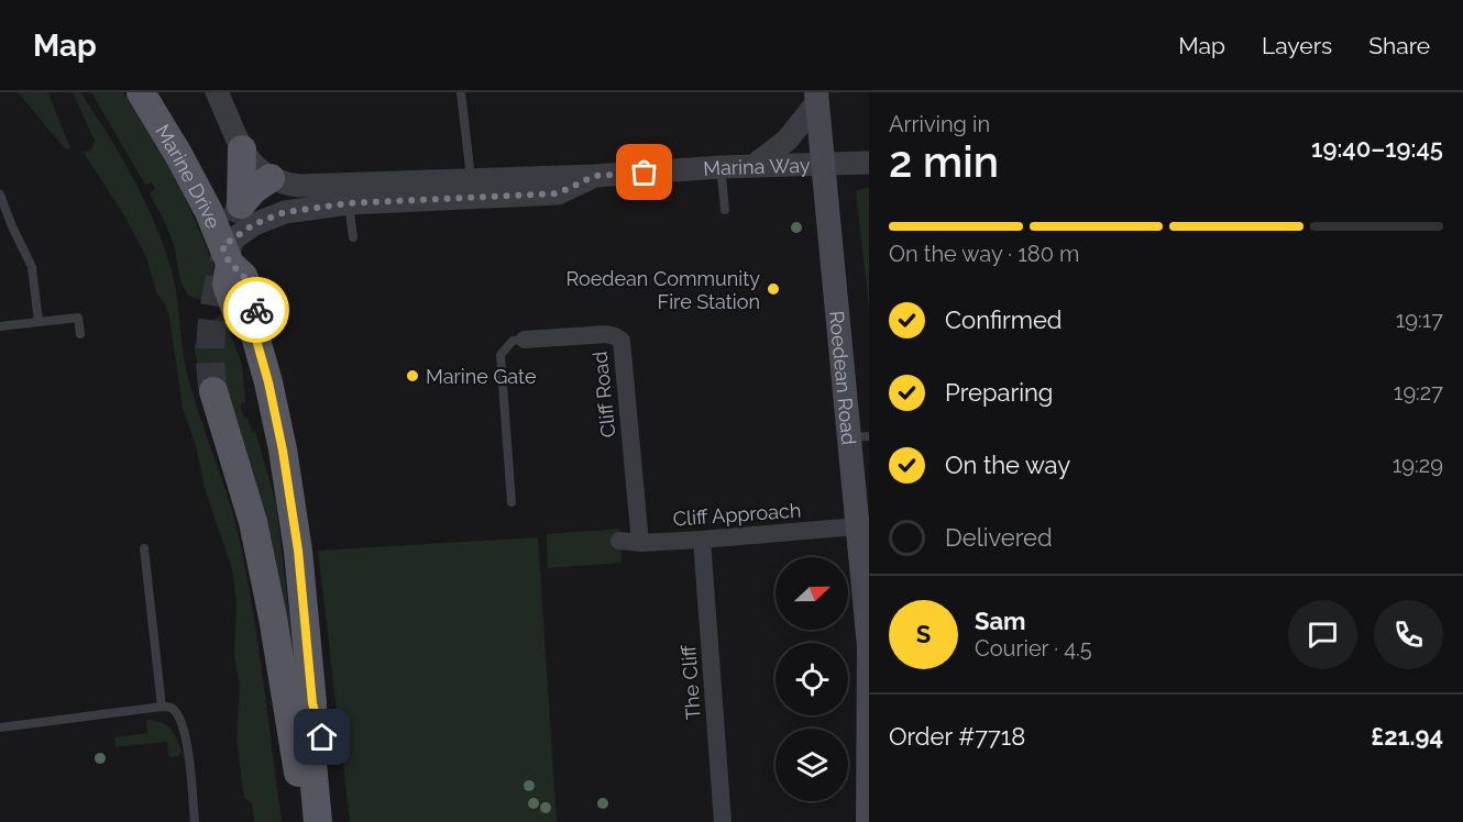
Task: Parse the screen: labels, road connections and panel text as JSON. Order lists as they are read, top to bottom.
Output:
{
  "streets": {
    "main road": ["Marine Drive", "Roedean Road"],
    "street": [
      "Marina Way",
      "Cliff Road",
      "Cliff Approach",
      "The Cliff"
    ]
  },
  "crossings": [
    ["Marina Way", "Roedean Road"],
    ["Roedean Road", "Cliff Approach"],
    ["Cliff Road", "Cliff Approach"],
    ["Cliff Approach", "The Cliff"]
  ],
  "places": ["Roedean Community Fire Station", "Marine Gate"],
  "north": "right",
  "page": {
    "header": "Map",
    "nav": ["Map", "Layers", "Share"],
    "heading": ["2 min", "Arriving in", "19:40–19:45"],
    "panel": [
      "Sam",
      "Courier · 4.5",
      "Order #7718",
      "£21.94"
    ],
    "bar": "On the way · 180 m",
    "list": [
      ["Confirmed", "19:17"],
      ["Preparing", "19:27"],
      ["On the way", "19:29"],
      "Delivered"
    ],
    "round": "S"
  }
}
